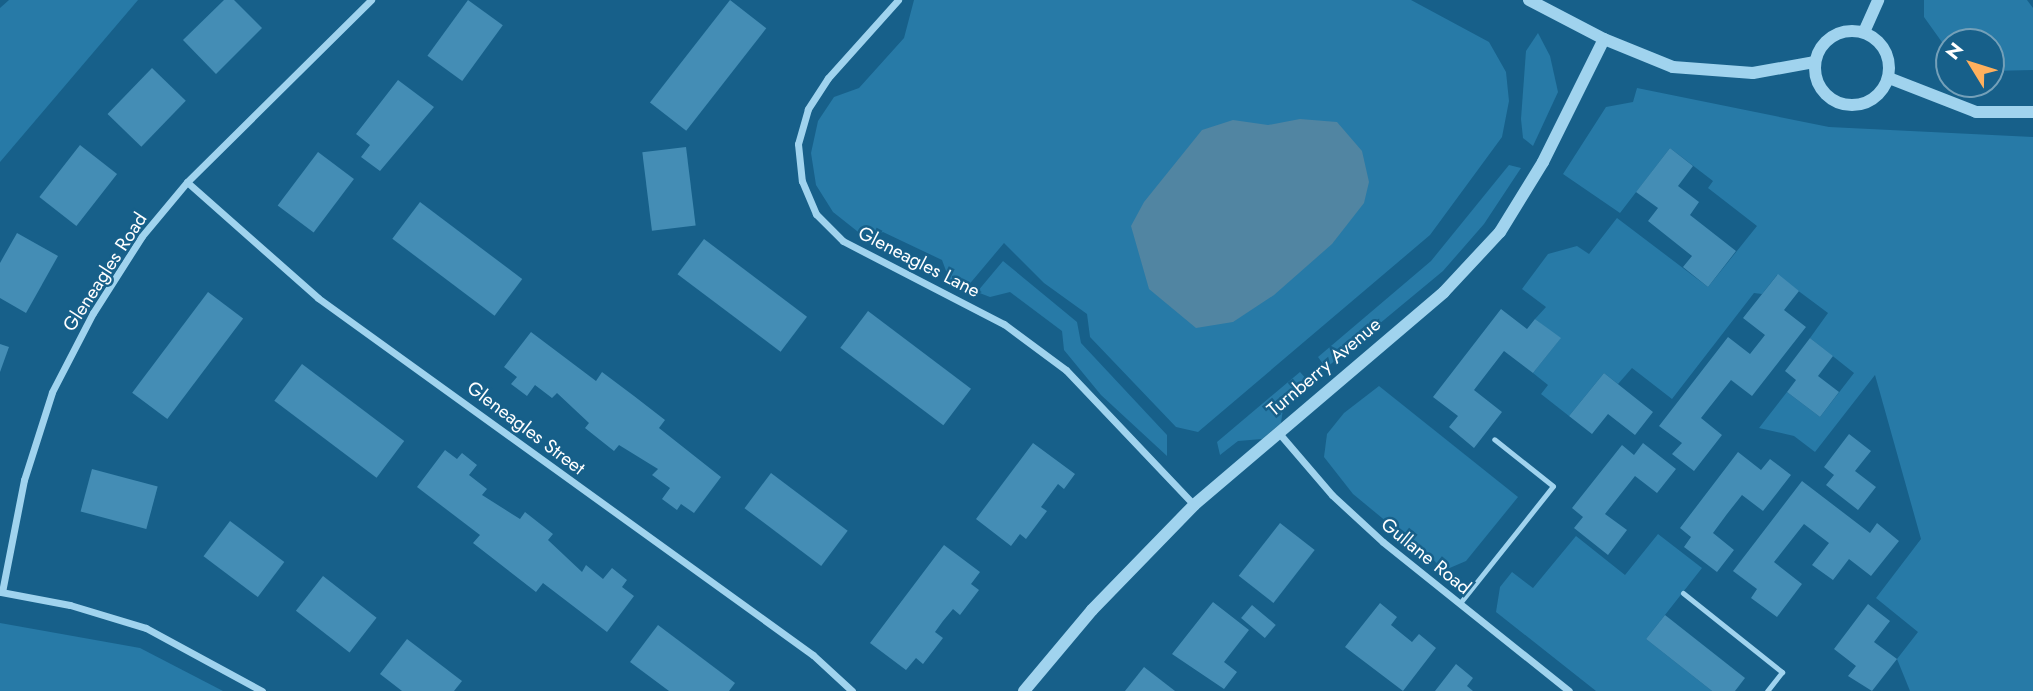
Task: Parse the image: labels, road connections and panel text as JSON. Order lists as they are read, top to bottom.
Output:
{
  "streets": {
    "street": [
      "Gleneagles Lane",
      "Gleneagles Road",
      "Turnberry Avenue",
      "Gleneagles Street",
      "Gullane Road"
    ]
  },
  "crossings": [
    ["Gleneagles Lane", "Turnberry Avenue"],
    ["Gleneagles Road", "Gleneagles Street"],
    ["Turnberry Avenue", "Gullane Road"]
  ],
  "north": "top left"
}
